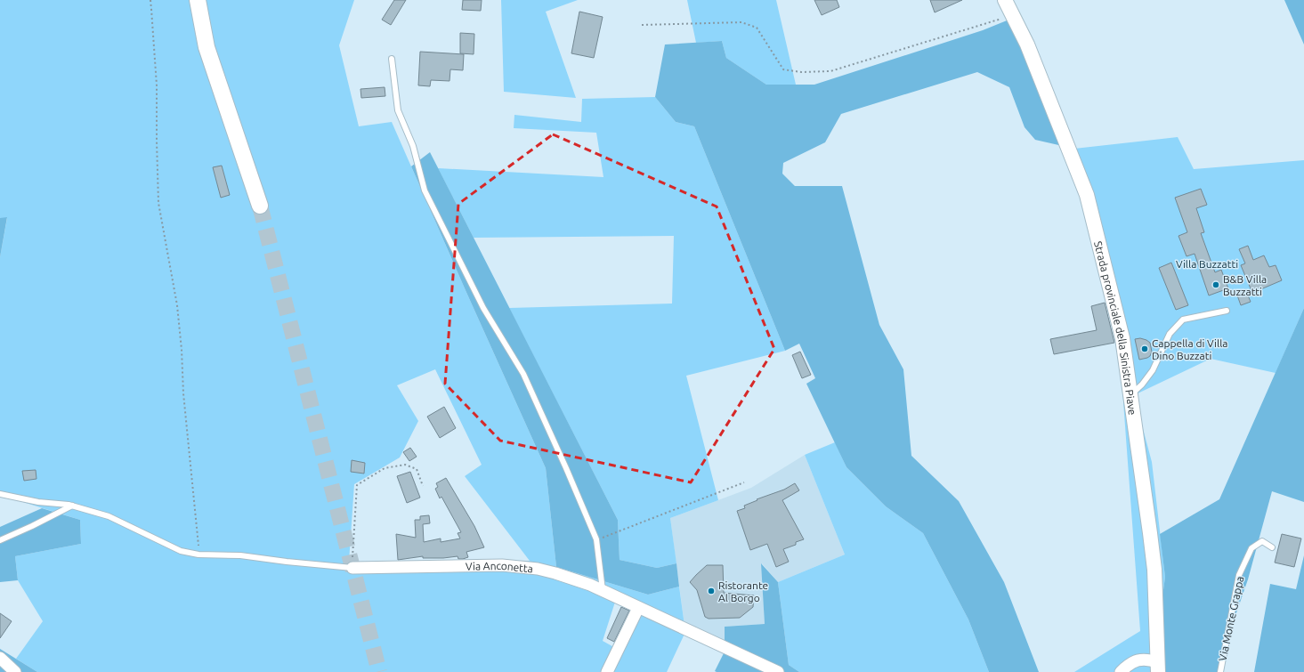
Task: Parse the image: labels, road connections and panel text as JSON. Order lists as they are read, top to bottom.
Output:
{
  "streets": {
    "street": ["Strada provinciale della Sinistra Piave", "Via Anconetta"],
    "lane": ["Via Monte Grappa"]
  },
  "parks": ["Villa Buzzatti"],
  "places": ["B&B Villa Buzzatti", "Cappella di Villa Dino Buzzati", "Ristorante Al Borgo"]
}
